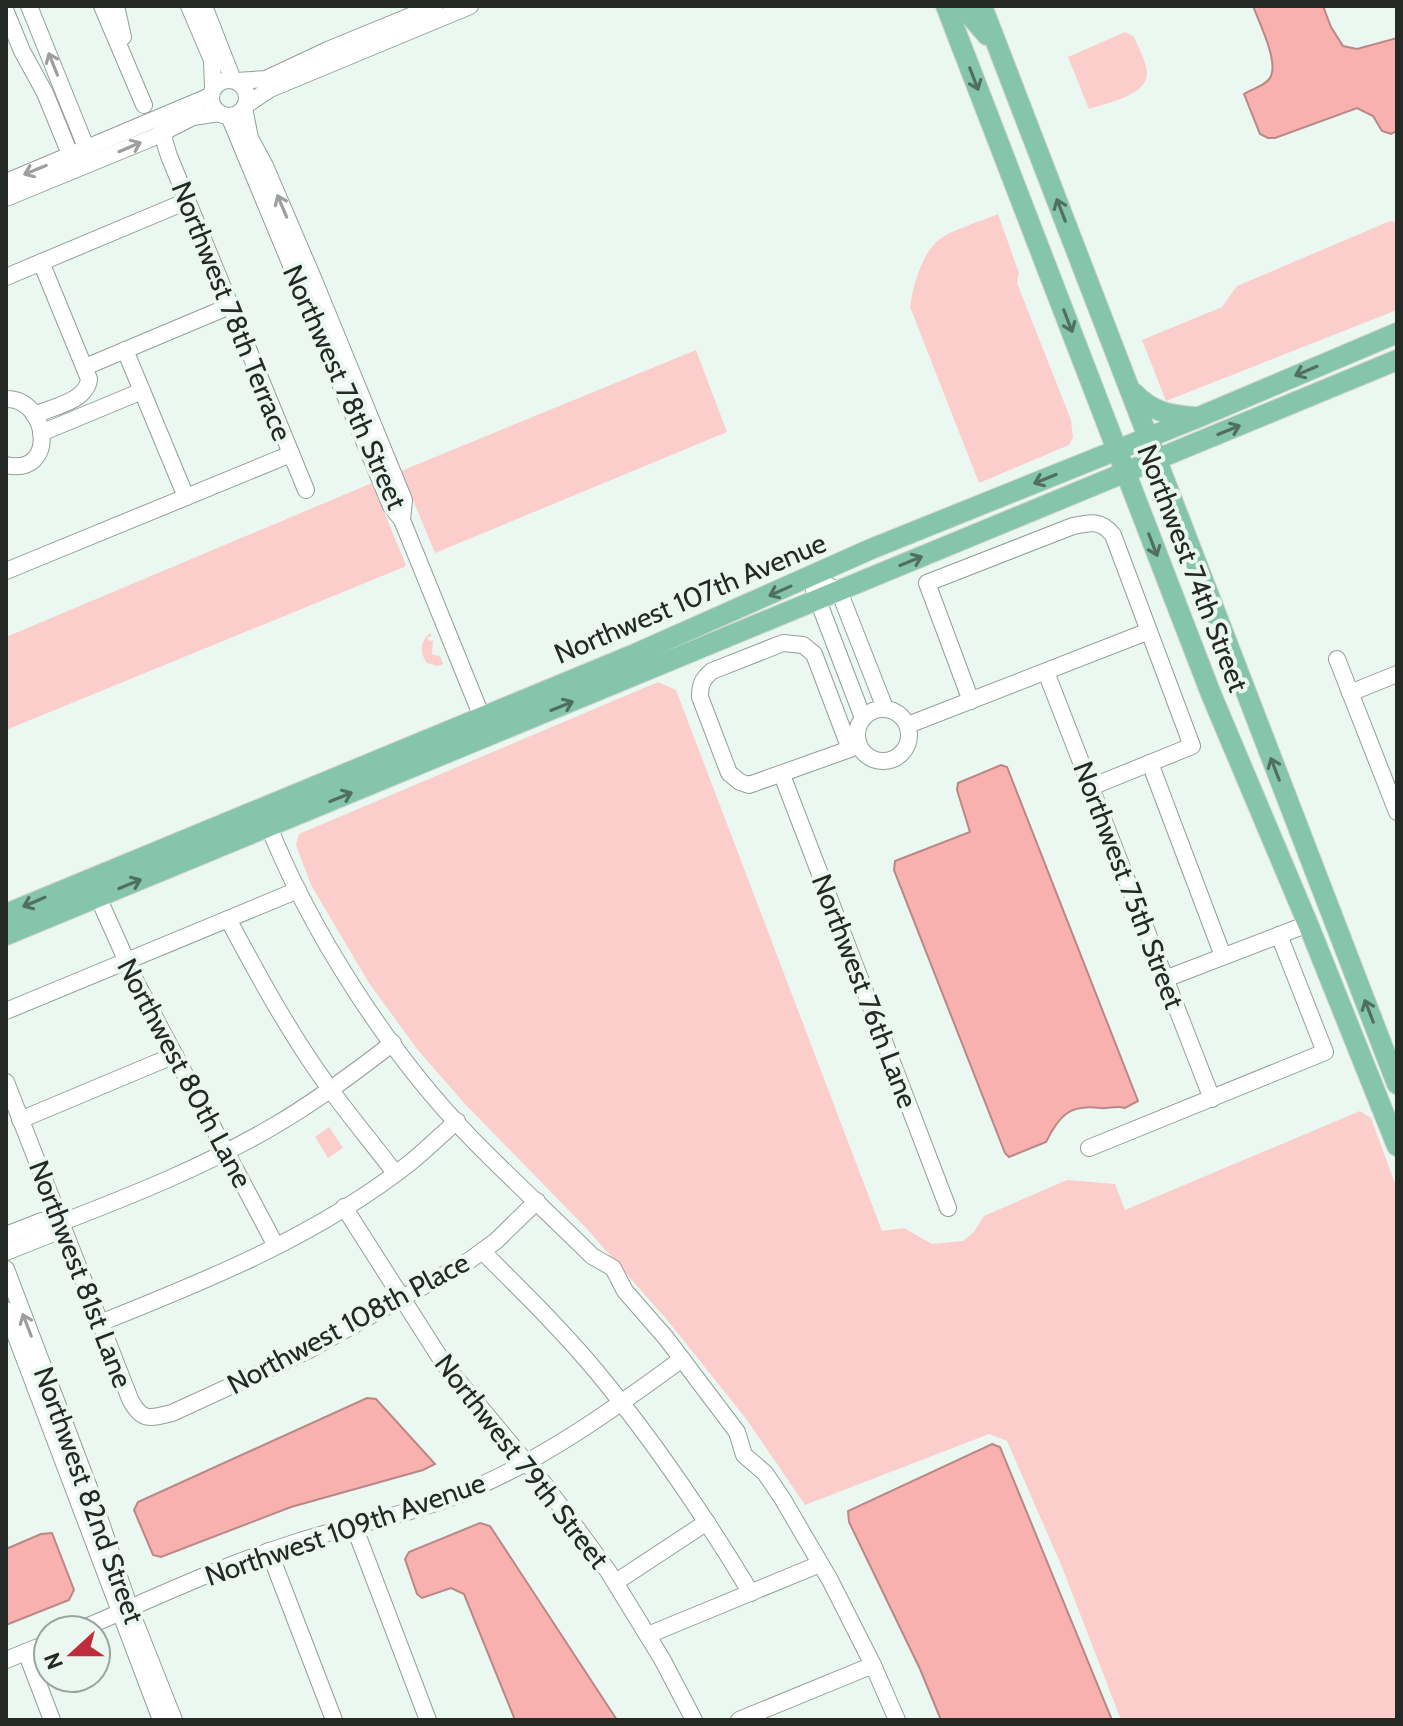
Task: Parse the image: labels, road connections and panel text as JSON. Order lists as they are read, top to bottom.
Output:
{
  "streets": {
    "main road": ["Northwest 74th Street", "Northwest 107th Avenue"],
    "street": [
      "Northwest 78th Terrace",
      "Northwest 78th Street",
      "Northwest 75th Street",
      "Northwest 76th Lane",
      "Northwest 80th Lane",
      "Northwest 81st Lane",
      "Northwest 108th Place",
      "Northwest 79th Street",
      "Northwest 82nd Street",
      "Northwest 109th Avenue"
    ]
  },
  "crossings": [
    ["Northwest 78th Street", "Northwest 107th Avenue"],
    ["Northwest 74th Street", "Northwest 107th Avenue"],
    ["Northwest 107th Avenue", "Northwest 80th Lane"],
    ["Northwest 81st Lane", "Northwest 108th Place"],
    ["Northwest 108th Place", "Northwest 79th Street"],
    ["Northwest 79th Street", "Northwest 109th Avenue"],
    ["Northwest 82nd Street", "Northwest 109th Avenue"]
  ],
  "north": "left"
}
